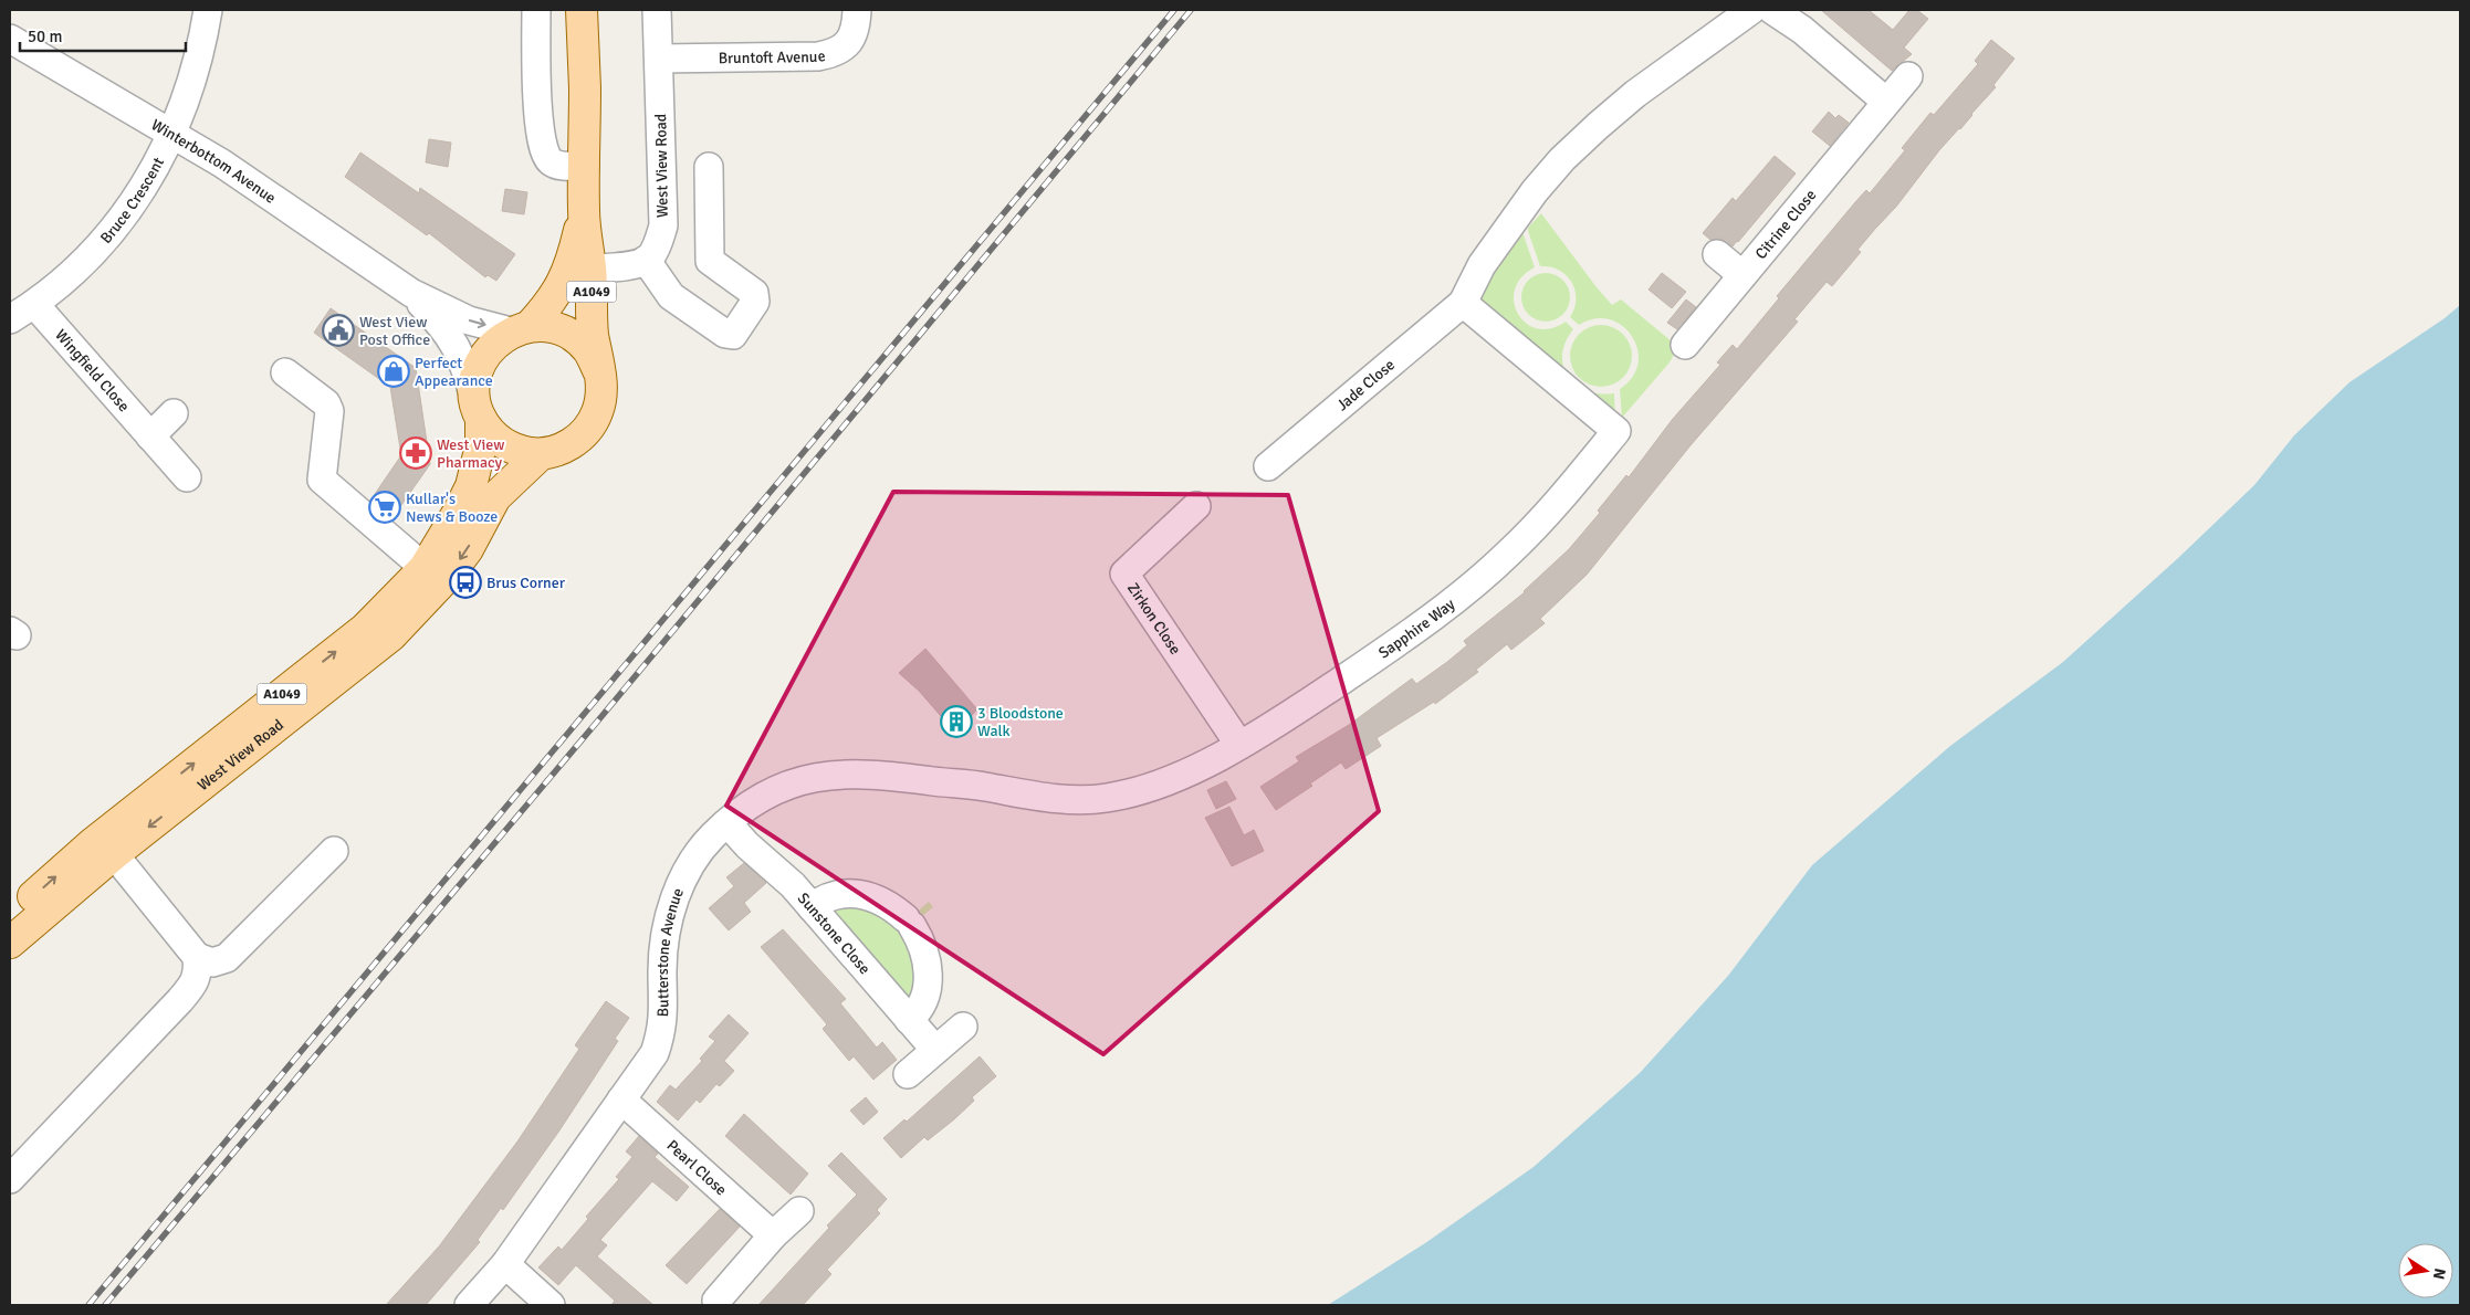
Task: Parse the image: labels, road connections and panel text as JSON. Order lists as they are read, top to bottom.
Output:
{
  "streets": {
    "main road": ["West View Road", "A1049"],
    "street": [
      "Bruntoft Avenue",
      "Winterbottom Avenue",
      "Bruce Crescent",
      "Citrine Close",
      "Wingfield Close",
      "Jade Close",
      "Zirkon Close",
      "Sapphire Way",
      "Sunstone Close",
      "Butterstone Avenue",
      "Pearl Close"
    ]
  },
  "crossings": [
    ["Bruntoft Avenue", "West View Road"],
    ["Winterbottom Avenue", "West View Road"],
    ["Winterbottom Avenue", "Bruce Crescent"],
    ["Bruce Crescent", "Wingfield Close"],
    ["Jade Close", "Sapphire Way"],
    ["Zirkon Close", "Sapphire Way"],
    ["Sapphire Way", "Butterstone Avenue"],
    ["Sunstone Close", "Butterstone Avenue"],
    ["Butterstone Avenue", "Pearl Close"]
  ],
  "places": {
    "public building": ["West View Post Office"],
    "shop": ["Perfect Appearance"],
    "pharmacy": ["West View Pharmacy"],
    "supermarket": ["Kullar's News & Booze"],
    "bus stop": ["Brus Corner"],
    "building": ["3 Bloodstone Walk"]
  },
  "scale_bar": "50 m",
  "north": "right"
}
